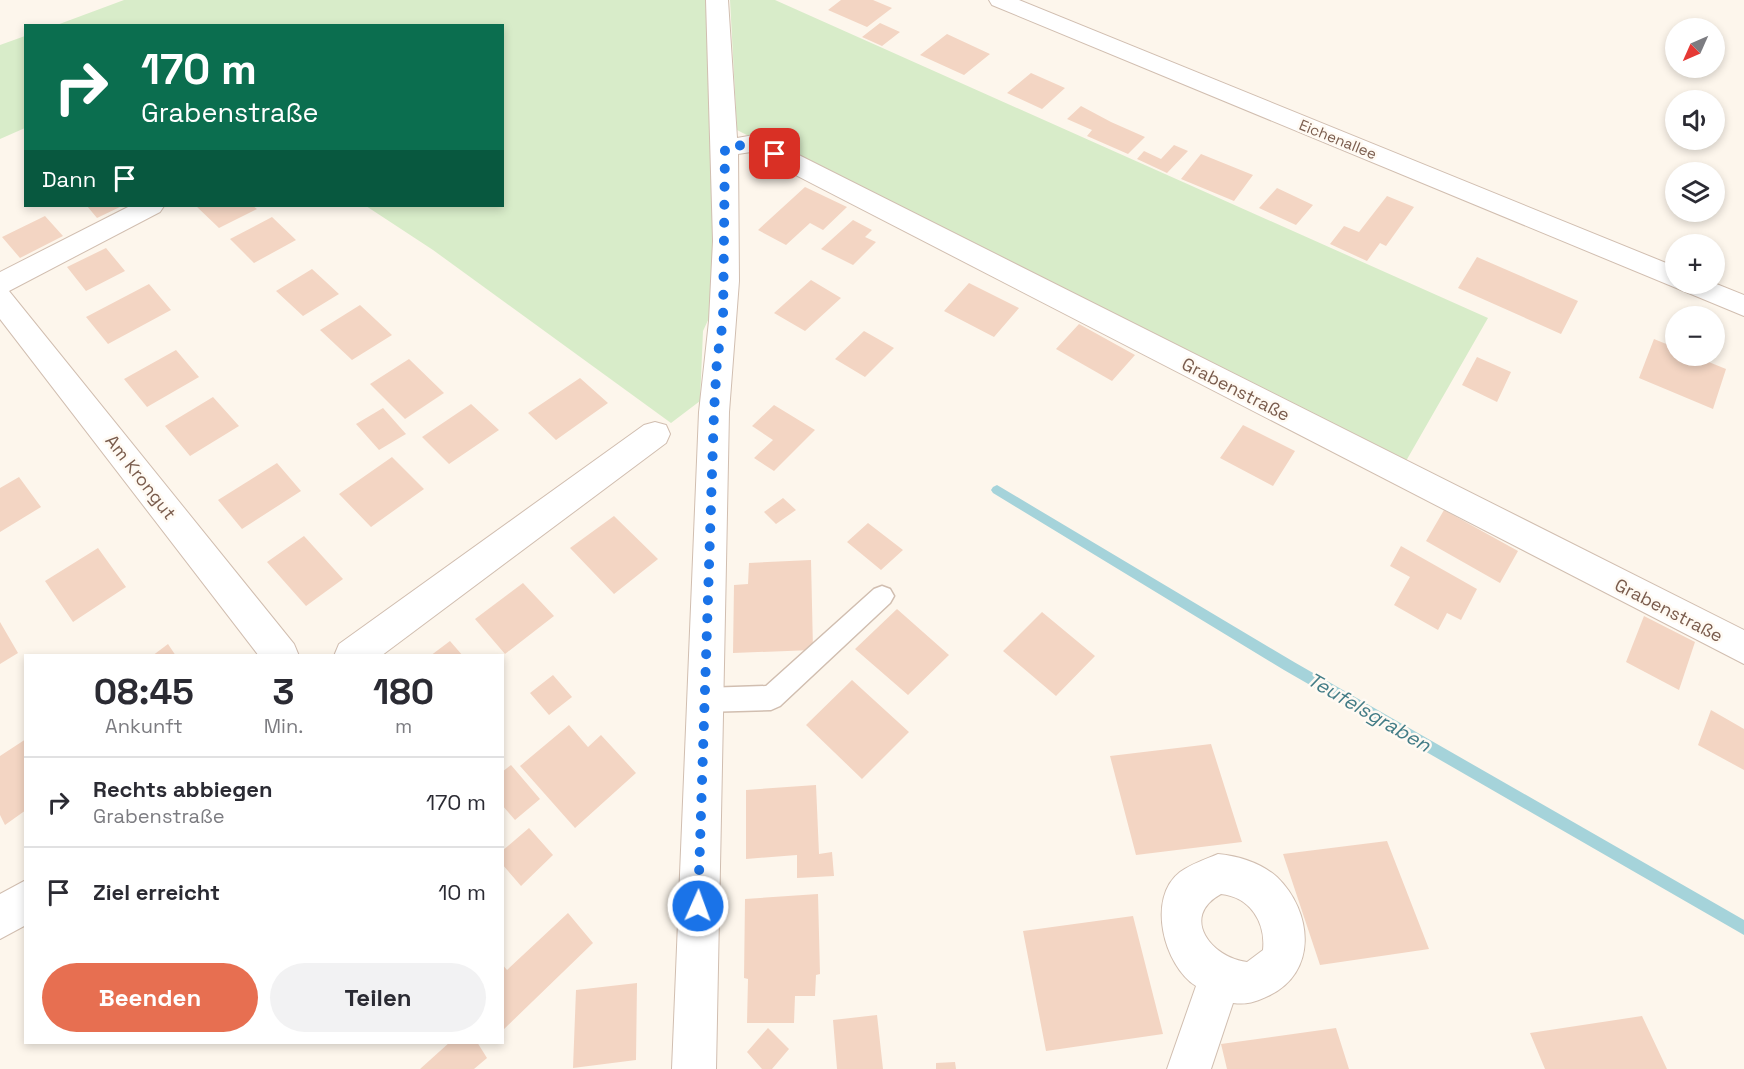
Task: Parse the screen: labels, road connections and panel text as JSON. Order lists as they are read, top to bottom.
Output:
{
  "streets": {
    "street": ["Eichenallee", "Grabenstraße", "Am Krongut"]
  },
  "water": ["Teufelsgraben"],
  "north": "bottom left",
  "page": {
    "map_buttons": ["+", "−"],
    "turn": ["170 m", "Grabenstraße"],
    "then": "Dann",
    "eta": [
      "08:45",
      "Ankunft",
      "3",
      "Min.",
      "180",
      "m"
    ],
    "list": [
      {
        "name": "Rechts abbiegen",
        "note": "Grabenstraße",
        "value": "170 m"
      },
      {
        "name": "Ziel erreicht",
        "value": "10 m"
      }
    ],
    "buttons": ["Beenden", "Teilen"]
  }
}
